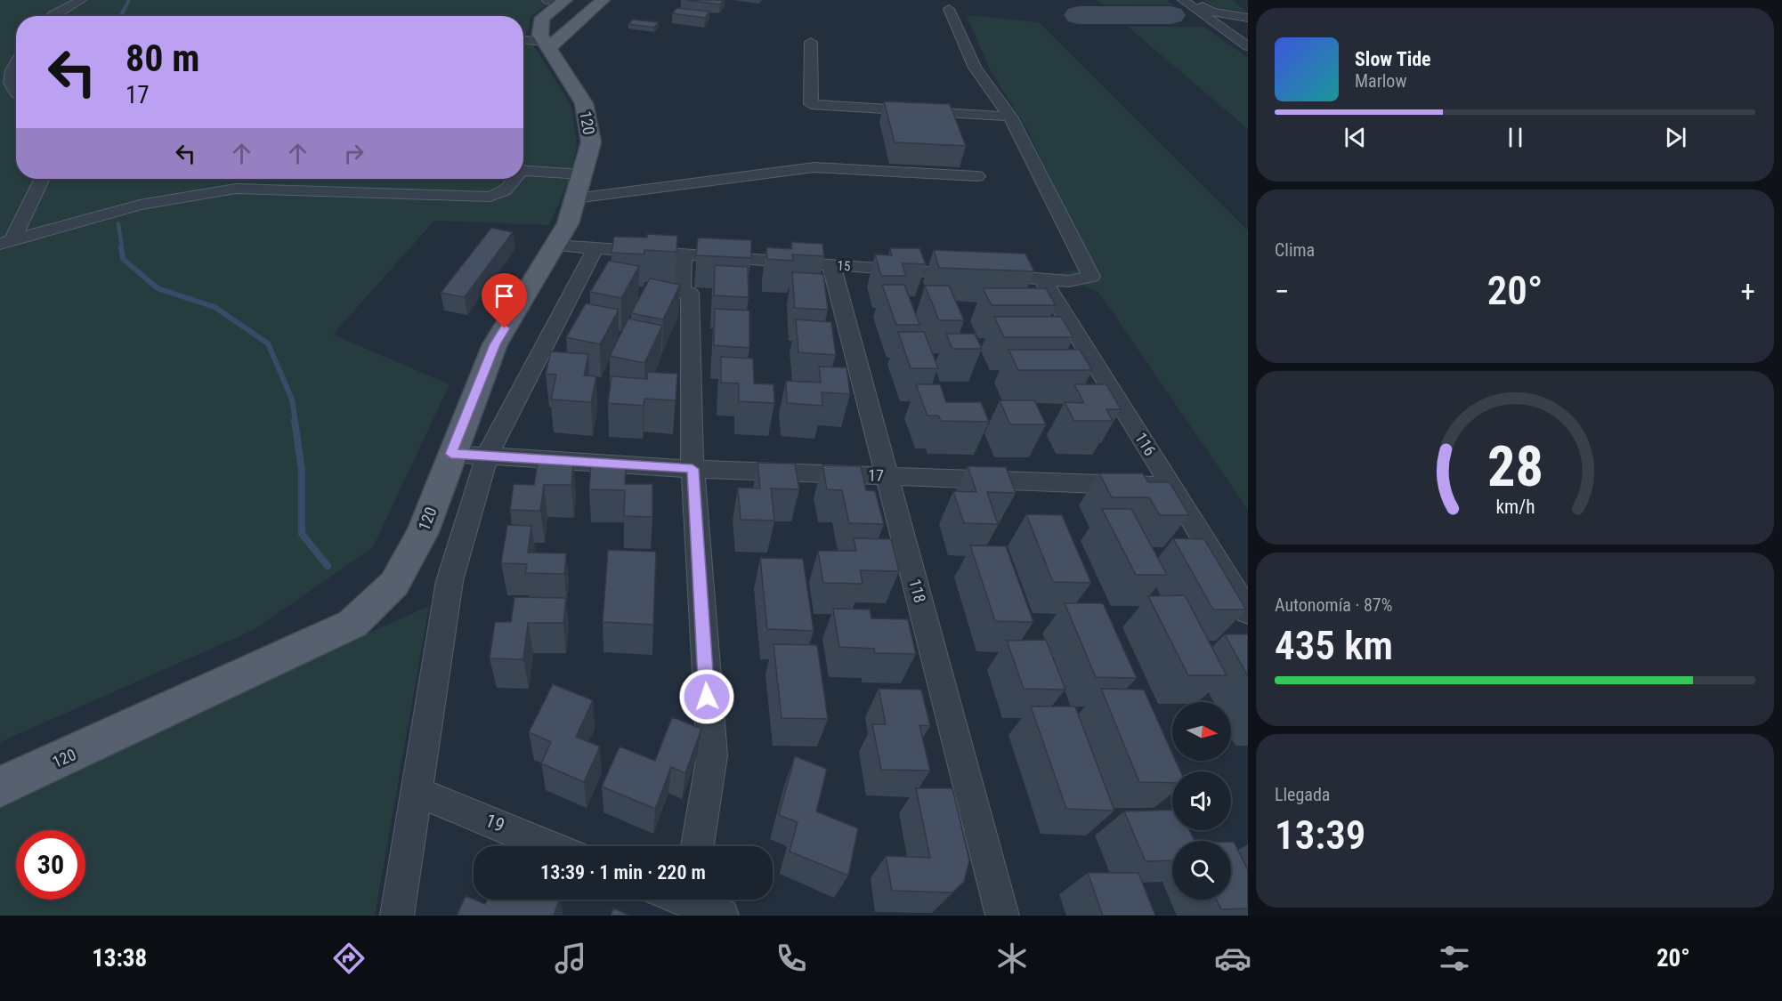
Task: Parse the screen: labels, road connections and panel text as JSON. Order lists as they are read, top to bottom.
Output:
{
  "streets": {
    "main road": ["120"],
    "street": [
      "15",
      "116",
      "17",
      "118",
      "19"
    ]
  },
  "crossings": [
    ["120", "15"],
    ["120", "17"],
    ["15", "116"],
    ["15", "118"],
    ["116", "17"],
    ["17", "118"]
  ],
  "north": "right",
  "page": {
    "turn": ["80 m", "17"],
    "song": ["Slow Tide", "Marlow"],
    "tile": [
      "Clima",
      ["Autonomía · 87%", "435 km"],
      ["Llegada", "13:39"]
    ],
    "heat": ["−", "20°", "+"],
    "limit": "30",
    "trip": "13:39 · 1 min · 220 m",
    "tabs": ["13:38", "20°"],
    "gauge": ["28", "km/h"]
  }
}
